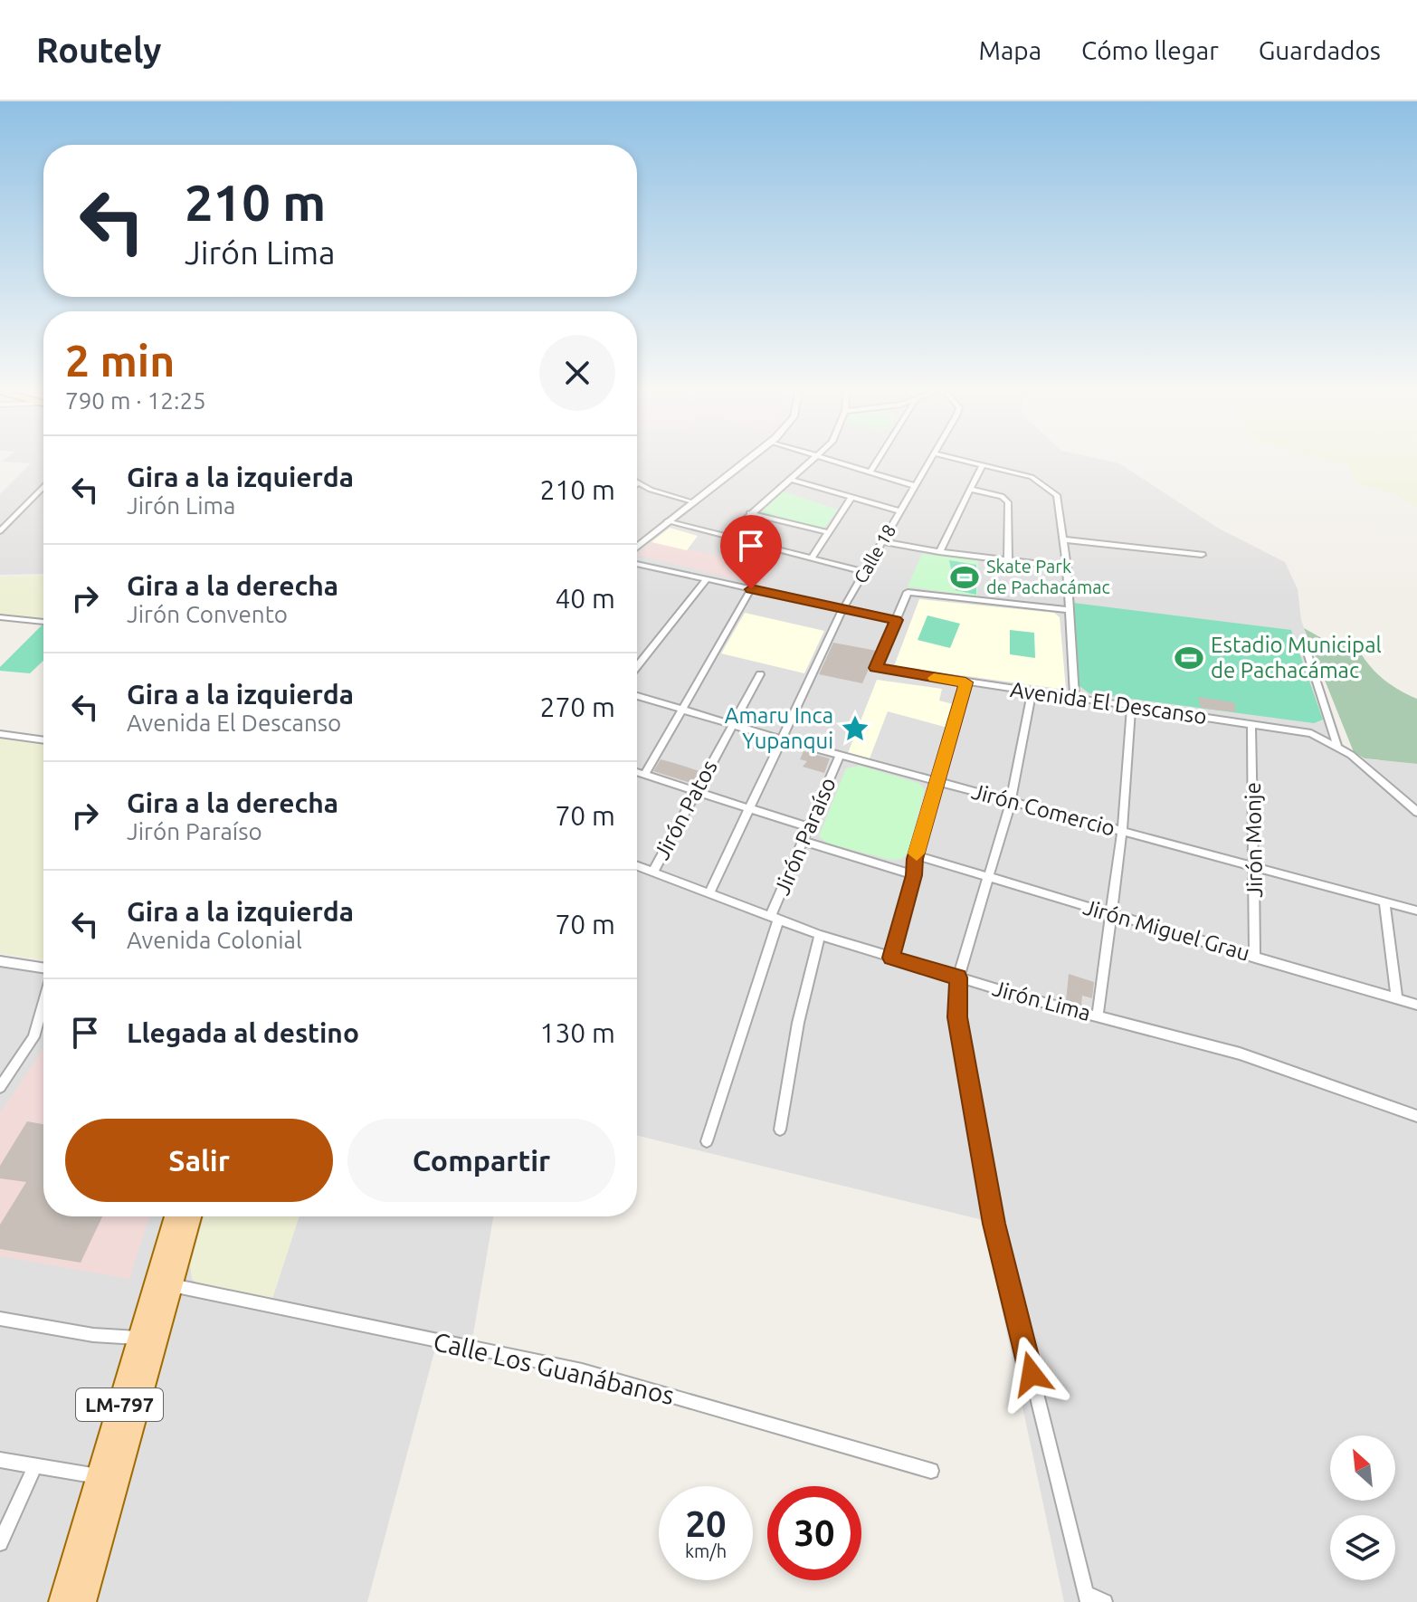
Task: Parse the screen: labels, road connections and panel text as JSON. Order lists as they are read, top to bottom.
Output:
{
  "streets": {
    "main road": ["LM-797"],
    "street": [
      "Calle 18",
      "Avenida El Descanso",
      "Jirón Patos",
      "Jirón Comercio",
      "Jirón Paraíso",
      "Jirón Monje",
      "Jirón Miguel Grau",
      "Jirón Lima",
      "Calle Los Guanábanos"
    ]
  },
  "crossings": [
    ["Calle 18", "Jirón Comercio"],
    ["Calle 18", "Jirón Lima"],
    ["Avenida El Descanso", "Jirón Monje"],
    ["Jirón Patos", "Jirón Comercio"],
    ["Jirón Patos", "Jirón Lima"],
    ["Jirón Comercio", "Jirón Paraíso"],
    ["Jirón Comercio", "Jirón Monje"],
    ["Jirón Paraíso", "Jirón Lima"],
    ["Jirón Monje", "Jirón Miguel Grau"],
    ["Calle Los Guanábanos", "LM-797"]
  ],
  "places": {
    "sports": ["Skate Park de Pachacámac", "Estadio Municipal de Pachacámac"],
    "place": ["Amaru Inca Yupanqui"]
  },
  "north": "top left",
  "page": {
    "header": "Routely",
    "nav": ["Mapa", "Cómo llegar", "Guardados"],
    "turn": ["210 m", "Jirón Lima"],
    "heading": ["2 min", "790 m · 12:25"],
    "list": [
      {
        "name": "Gira a la izquierda",
        "note": "Jirón Lima",
        "value": "210 m"
      },
      {
        "name": "Gira a la derecha",
        "note": "Jirón Convento",
        "value": "40 m"
      },
      {
        "name": "Gira a la izquierda",
        "note": "Avenida El Descanso",
        "value": "270 m"
      },
      {
        "name": "Gira a la derecha",
        "note": "Jirón Paraíso",
        "value": "70 m"
      },
      {
        "name": "Gira a la izquierda",
        "note": "Avenida Colonial",
        "value": "70 m"
      },
      {
        "name": "Llegada al destino",
        "value": "130 m"
      }
    ],
    "buttons": ["Salir", "Compartir"],
    "speed": "20 km/h",
    "limit": "30"
  }
}
